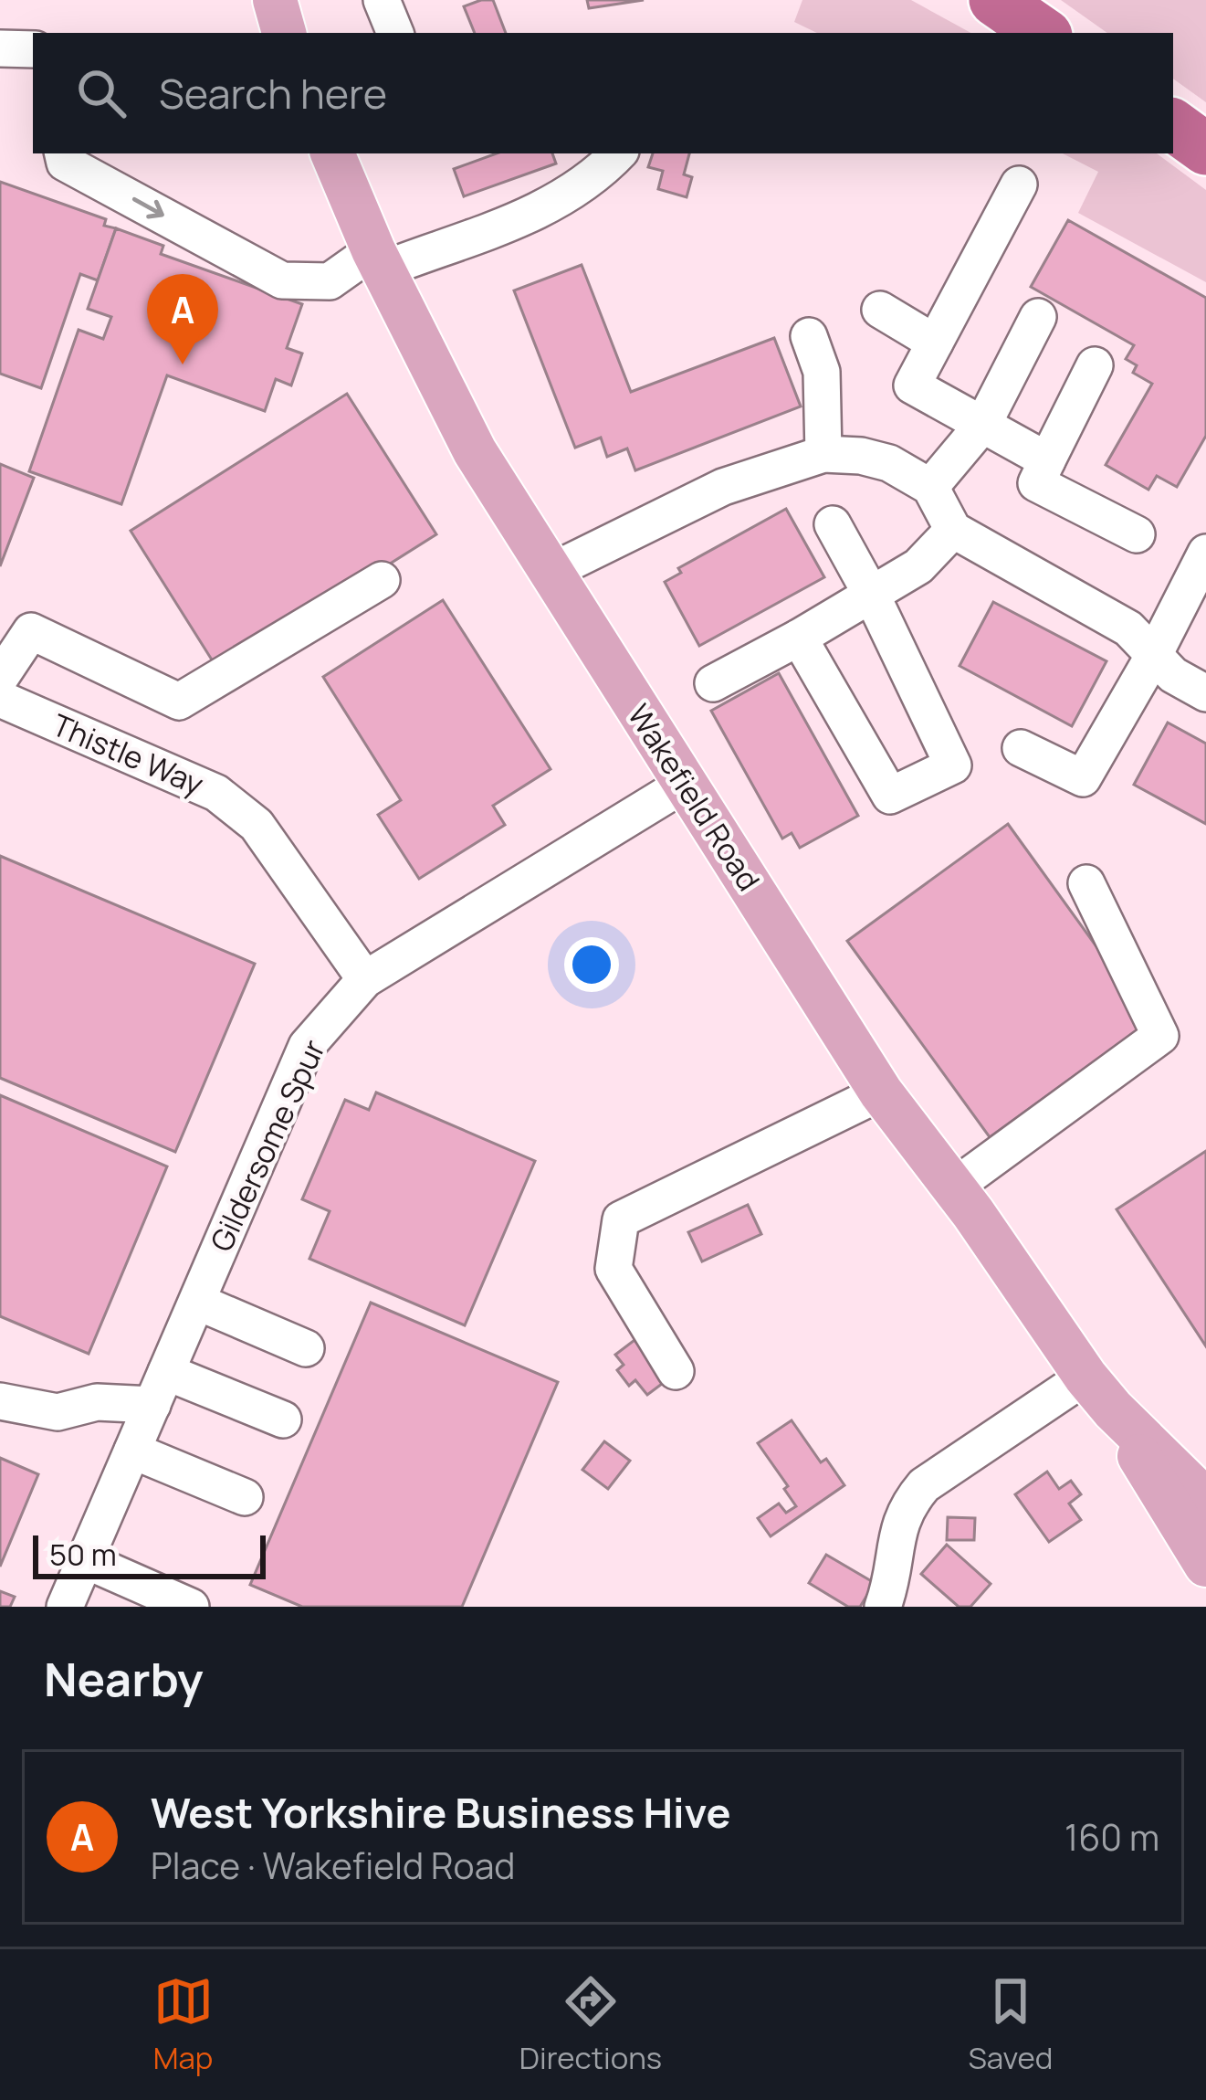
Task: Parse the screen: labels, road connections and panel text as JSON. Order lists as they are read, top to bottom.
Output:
{
  "streets": {
    "main road": ["Wakefield Road"],
    "street": ["Thistle Way", "Gildersome Spur"]
  },
  "crossings": [
    ["Thistle Way", "Gildersome Spur"],
    ["Wakefield Road", "Gildersome Spur"]
  ],
  "scale_bar": "50 m",
  "page": {
    "search": "Search here",
    "pins": "A",
    "scale": "50 m",
    "heading": "Nearby",
    "list": [
      {
        "mark": "A",
        "name": "West Yorkshire Business Hive",
        "note": "Place · Wakefield Road",
        "value": "160 m"
      }
    ],
    "nav": ["Map", "Directions", "Saved"]
  }
}
